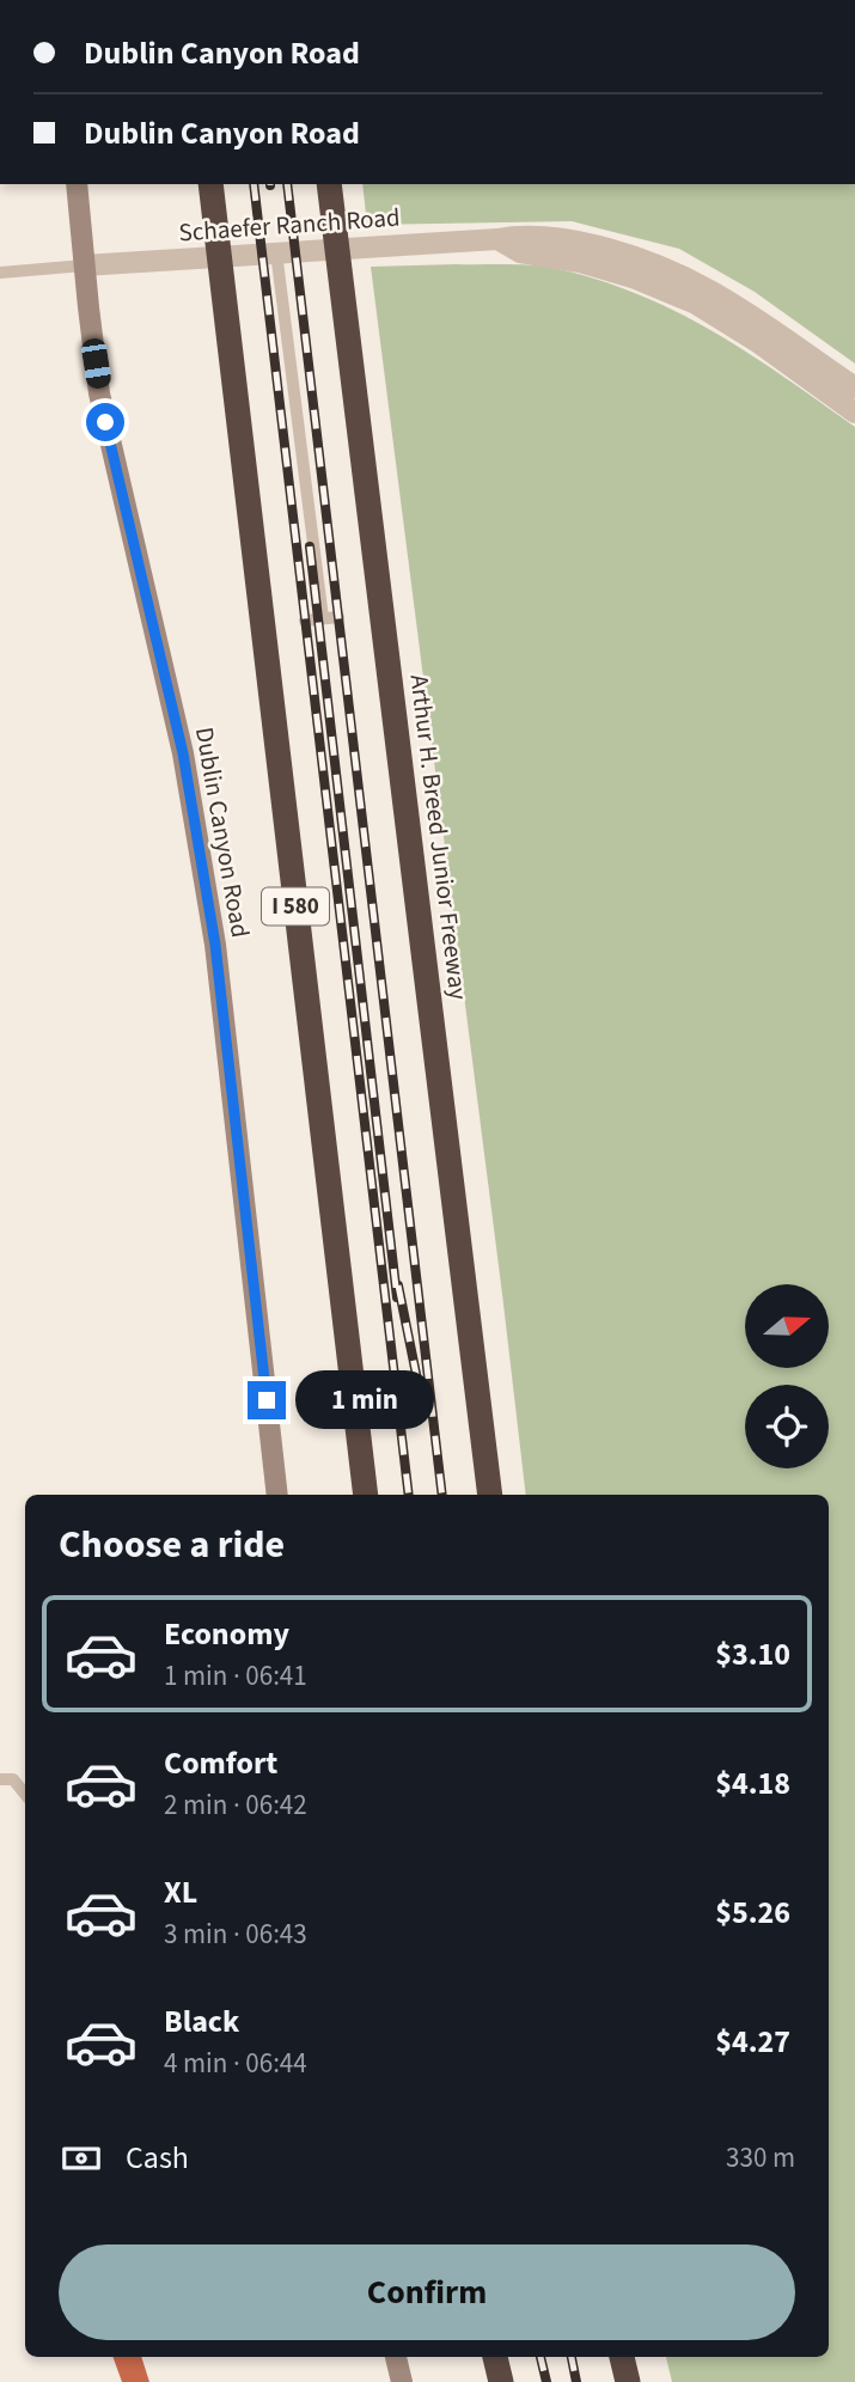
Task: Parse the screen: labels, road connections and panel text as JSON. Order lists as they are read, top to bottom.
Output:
{
  "streets": {
    "highway": ["Arthur H. Breed Junior Freeway", "I 580"],
    "main road": ["Dublin Canyon Road"],
    "street": ["Schaefer Ranch Road"]
  },
  "crossings": [
    ["Schaefer Ranch Road", "Dublin Canyon Road"]
  ],
  "north": "right",
  "page": {
    "banner": ["Dublin Canyon Road", "Dublin Canyon Road"],
    "bubble": "1 min",
    "heading": "Choose a ride",
    "list": [
      {
        "name": "Economy",
        "note": "1 min · 06:41",
        "value": "$3.10"
      },
      {
        "name": "Comfort",
        "note": "2 min · 06:42",
        "value": "$4.18"
      },
      {
        "name": "XL",
        "note": "3 min · 06:43",
        "value": "$5.26"
      },
      {
        "name": "Black",
        "note": "4 min · 06:44",
        "value": "$4.27"
      }
    ],
    "pay": ["Cash", "330 m"],
    "buttons": "Confirm"
  }
}
